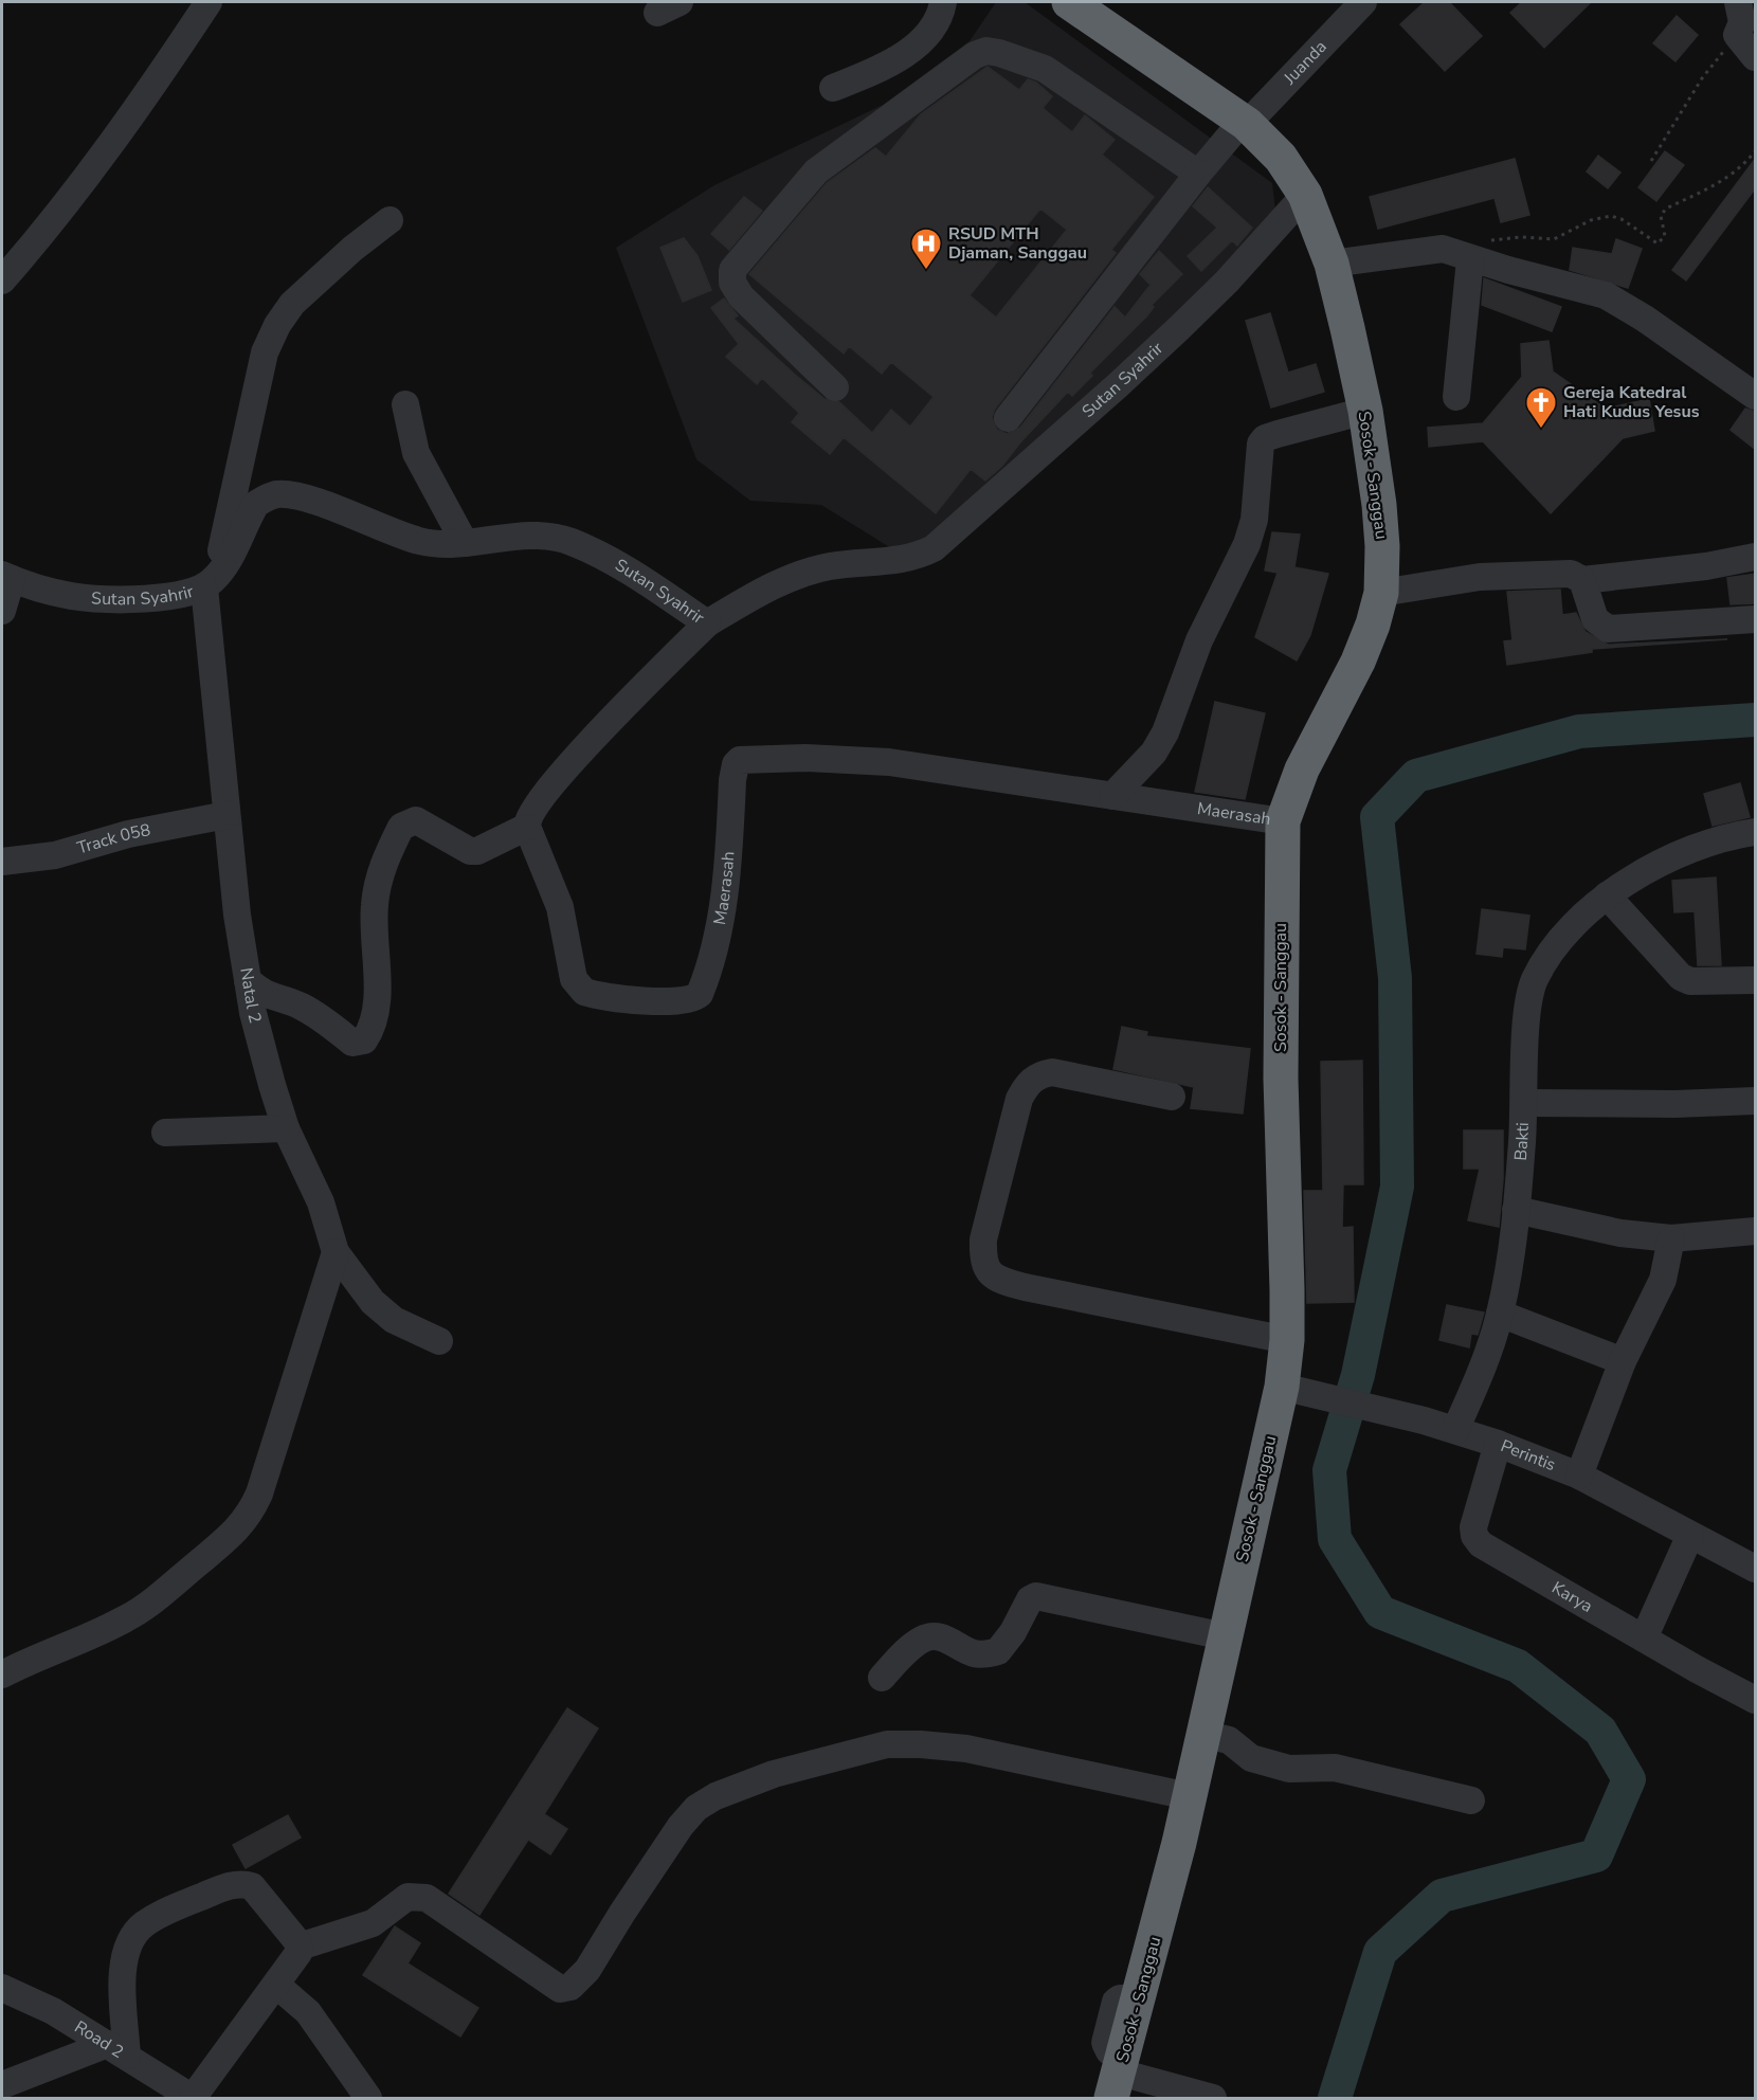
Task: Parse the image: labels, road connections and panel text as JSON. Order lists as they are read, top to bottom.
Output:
{
  "streets": {
    "highway": ["Sosok - Sanggau"],
    "street": [
      "Juanda",
      "Sutan Syahrir",
      "Maerasah",
      "Track 058",
      "Natal 2",
      "Bakti",
      "Perintis",
      "Karya",
      "Road 2"
    ]
  },
  "crossings": [
    ["Juanda", "Sosok - Sanggau"],
    ["Sutan Syahrir", "Sosok - Sanggau"],
    ["Sutan Syahrir", "Natal 2"],
    ["Sosok - Sanggau", "Maerasah"],
    ["Sosok - Sanggau", "Perintis"],
    ["Track 058", "Natal 2"],
    ["Bakti", "Perintis"],
    ["Perintis", "Karya"]
  ],
  "places": {
    "hospital": ["RSUD MTH Djaman, Sanggau"],
    "church": ["Gereja Katedral Hati Kudus Yesus"]
  }
}
